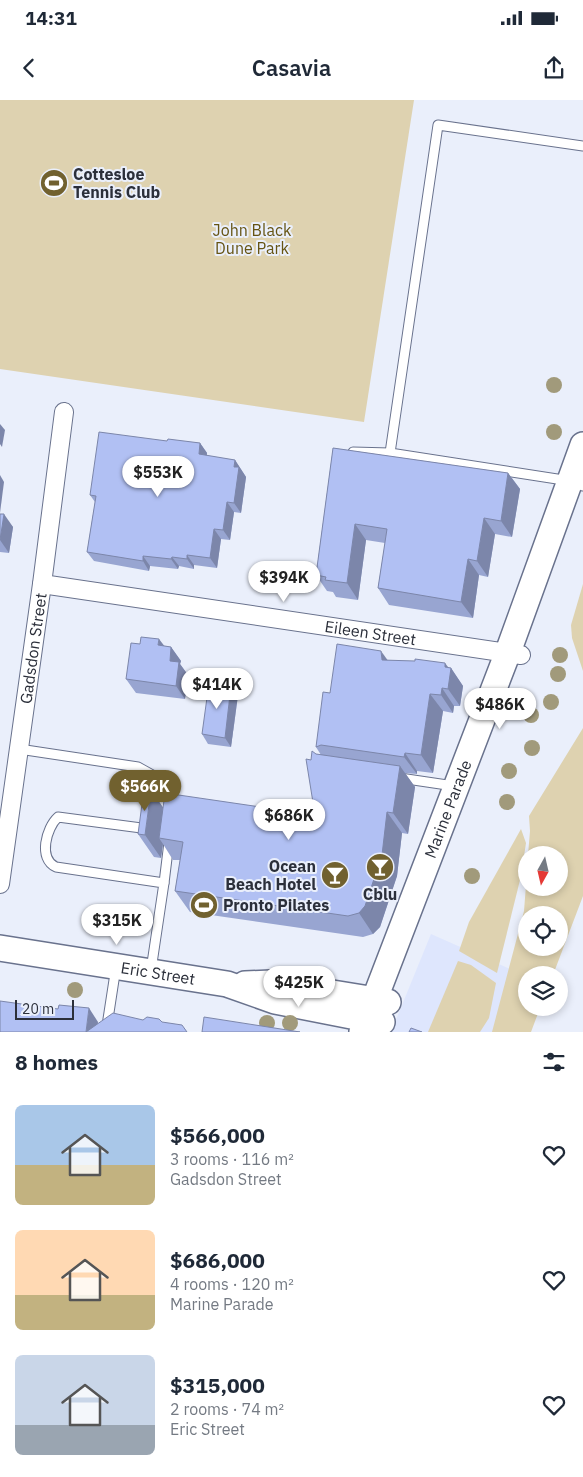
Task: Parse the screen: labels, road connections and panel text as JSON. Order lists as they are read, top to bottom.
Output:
{
  "streets": {
    "main road": ["Marine Parade", "Eric Street"],
    "street": ["Eileen Street", "Gadsdon Street"]
  },
  "crossings": [
    ["Eileen Street", "Gadsdon Street"],
    ["Eileen Street", "Marine Parade"],
    ["Marine Parade", "Eric Street"]
  ],
  "parks": ["John Black Dune Park"],
  "places": {
    "sports": ["Cottesloe Tennis Club", "Pronto Pilates"],
    "bar": ["Cblu", "Ocean Beach Hotel"]
  },
  "scale_bar": "20 m",
  "north": "bottom",
  "page": {
    "status": "14:31",
    "header": "Casavia",
    "price": [
      "$553K",
      "$394K",
      "$414K",
      "$486K",
      "$566K",
      "$686K",
      "$315K",
      "$425K"
    ],
    "scale": "20 m",
    "heading": "8 homes",
    "list": [
      {
        "name": "$566,000",
        "note": "3 rooms · 116 m² · Gadsdon Street"
      },
      {
        "name": "$686,000",
        "note": "4 rooms · 120 m² · Marine Parade"
      },
      {
        "name": "$315,000",
        "note": "2 rooms · 74 m² · Eric Street"
      }
    ]
  }
}
